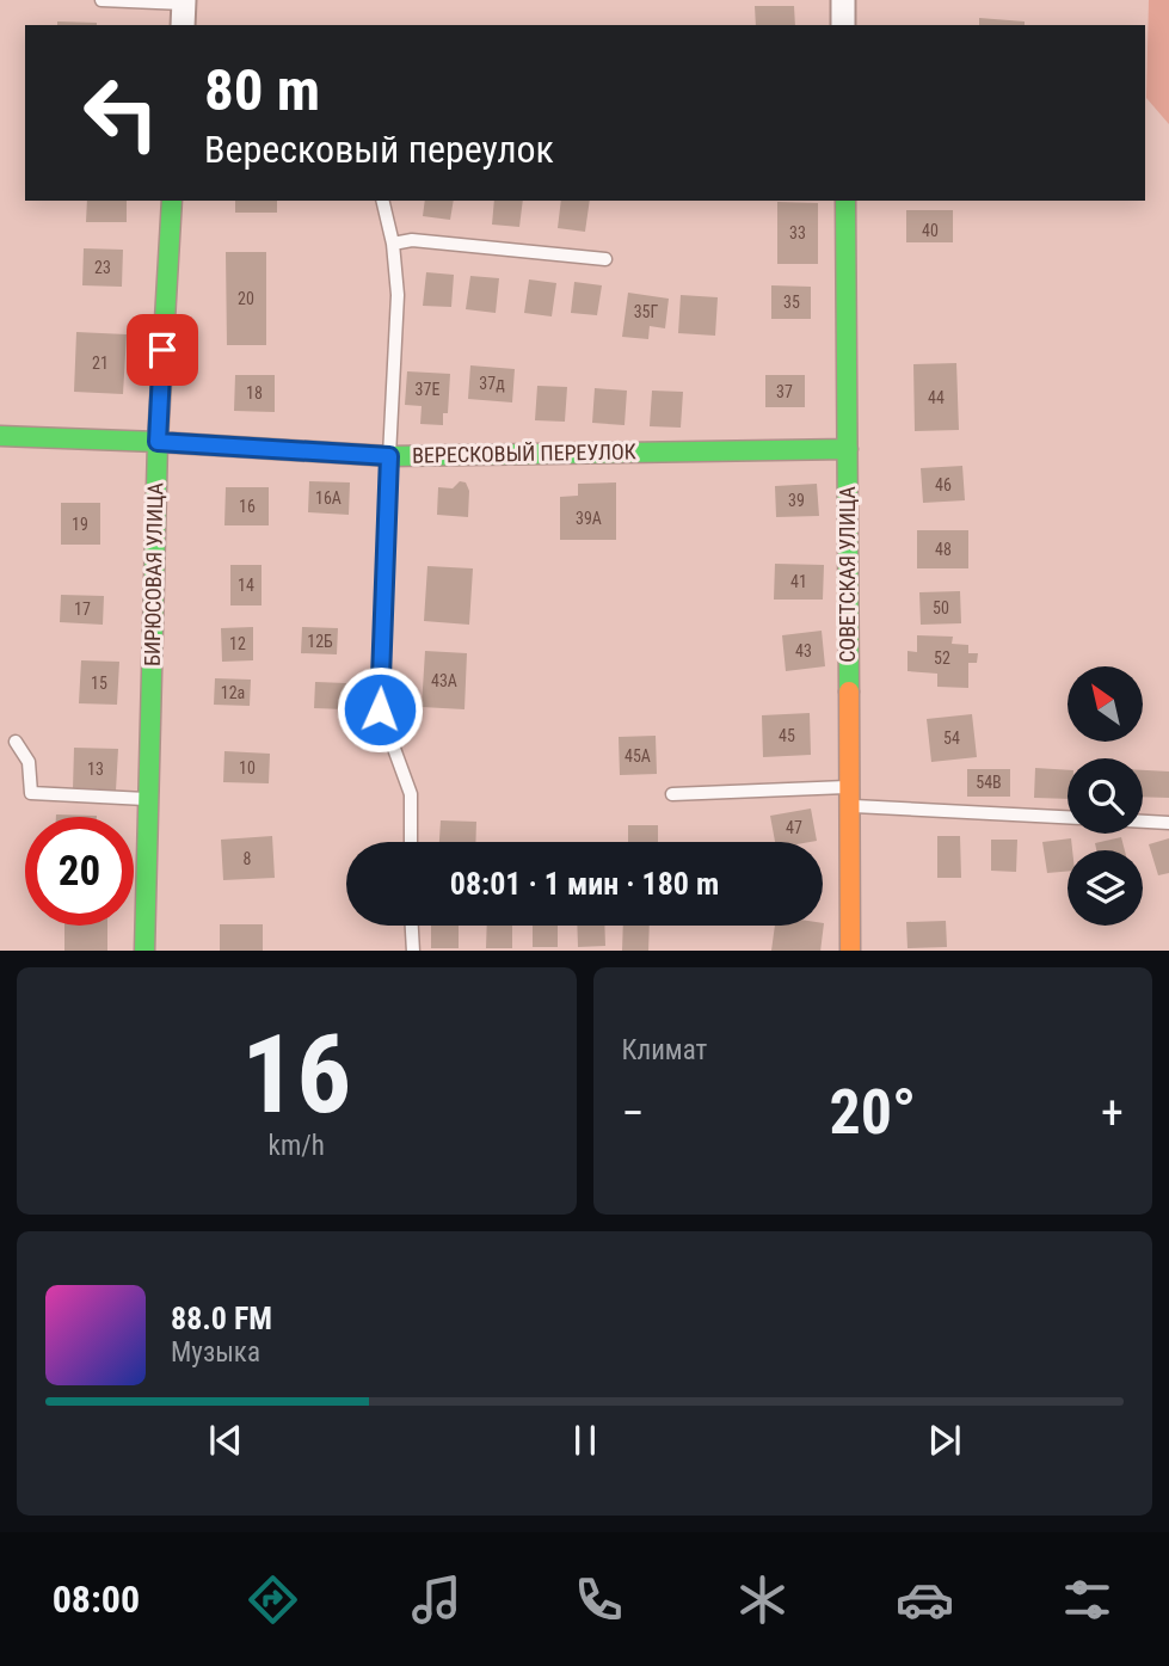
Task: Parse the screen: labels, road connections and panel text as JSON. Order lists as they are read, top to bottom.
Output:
{
  "streets": {
    "street": ["ВЕРЕСКОВЫЙ ПЕРЕУЛОК", "БИРЮСОВАЯ УЛИЦА", "СОВЕТСКАЯ УЛИЦА"]
  },
  "crossings": [
    ["ВЕРЕСКОВЫЙ ПЕРЕУЛОК", "БИРЮСОВАЯ УЛИЦА"],
    ["ВЕРЕСКОВЫЙ ПЕРЕУЛОК", "СОВЕТСКАЯ УЛИЦА"]
  ],
  "house_numbers": [
    "40",
    "33",
    "23",
    "20",
    "35",
    "35Г",
    "21",
    "37д",
    "37E",
    "37",
    "18",
    "44",
    "46",
    "16А",
    "39",
    "16",
    "39А",
    "19",
    "48",
    "41",
    "14",
    "50",
    "17",
    "12Б",
    "12",
    "43",
    "52",
    "43А",
    "15",
    "12а",
    "45",
    "54",
    "45А",
    "10",
    "13",
    "54В",
    "47",
    "8"
  ],
  "north": "top left",
  "page": {
    "turn": ["80 m", "Вересковый переулок"],
    "limit": "20",
    "trip": "08:01 · 1 мин · 180 m",
    "tile": [
      ["16", "km/h"],
      "Климат"
    ],
    "heat": ["−", "20°", "+"],
    "song": ["88.0 FM", "Музыка"],
    "tabs": "08:00"
  }
}
